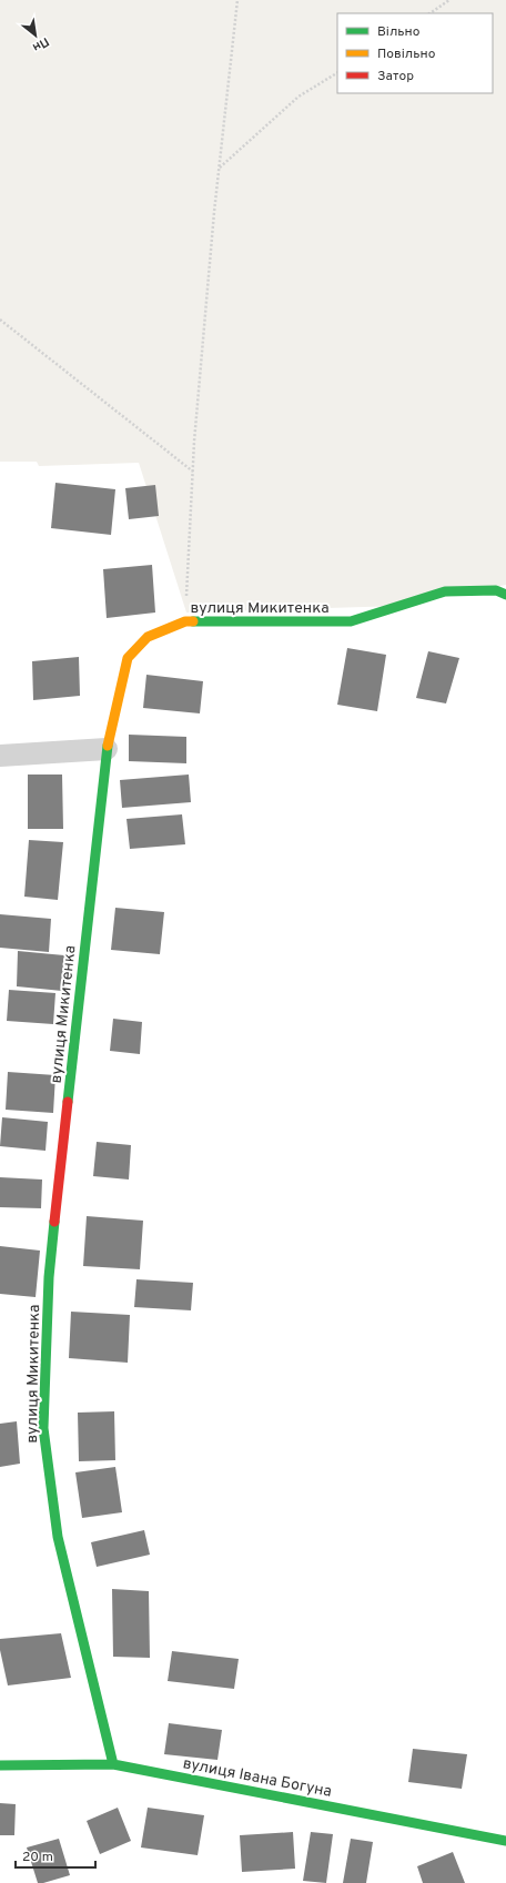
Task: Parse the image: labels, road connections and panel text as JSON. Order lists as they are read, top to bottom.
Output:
{
  "streets": {
    "street": ["вулиця Микитенка", "вулиця Івана Богуна"]
  },
  "crossings": [
    ["вулиця Микитенка", "вулиця Івана Богуна"]
  ],
  "legend": ["Вільно", "Повільно", "Затор"],
  "scale_bar": "20 m",
  "north": "bottom right"
}
